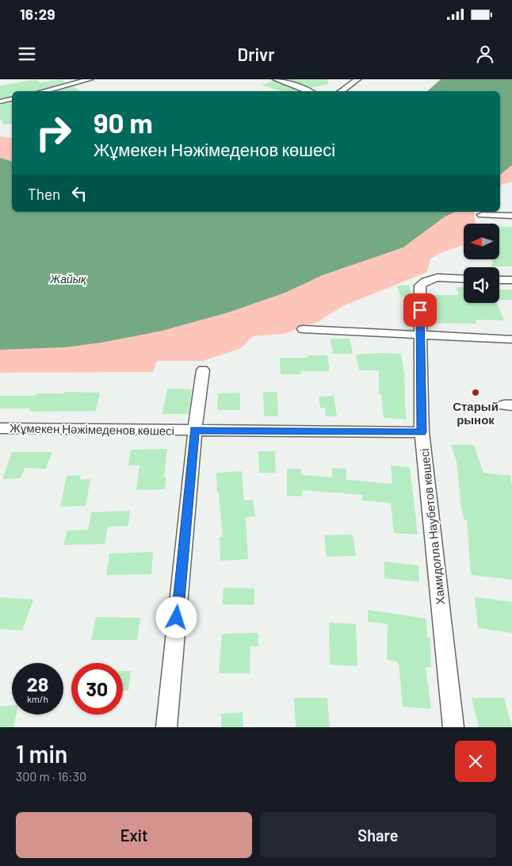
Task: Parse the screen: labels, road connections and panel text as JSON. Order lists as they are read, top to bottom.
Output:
{
  "streets": {
    "street": ["Жұмекен Нәжімеденов көшесі", "Хамидолла Наубетов көшесі"]
  },
  "crossings": [
    ["Жұмекен Нәжімеденов көшесі", "Хамидолла Наубетов көшесі"]
  ],
  "water": ["Жайық"],
  "places": ["Старый рынок"],
  "north": "left",
  "page": {
    "status": "16:29",
    "header": "Drivr",
    "turn": ["90 m", "Жұмекен Нәжімеденов көшесі"],
    "then": "Then",
    "speed": "28 km/h",
    "limit": "30",
    "heading": ["1 min", "300 m · 16:30"],
    "buttons": ["Exit", "Share"]
  }
}
